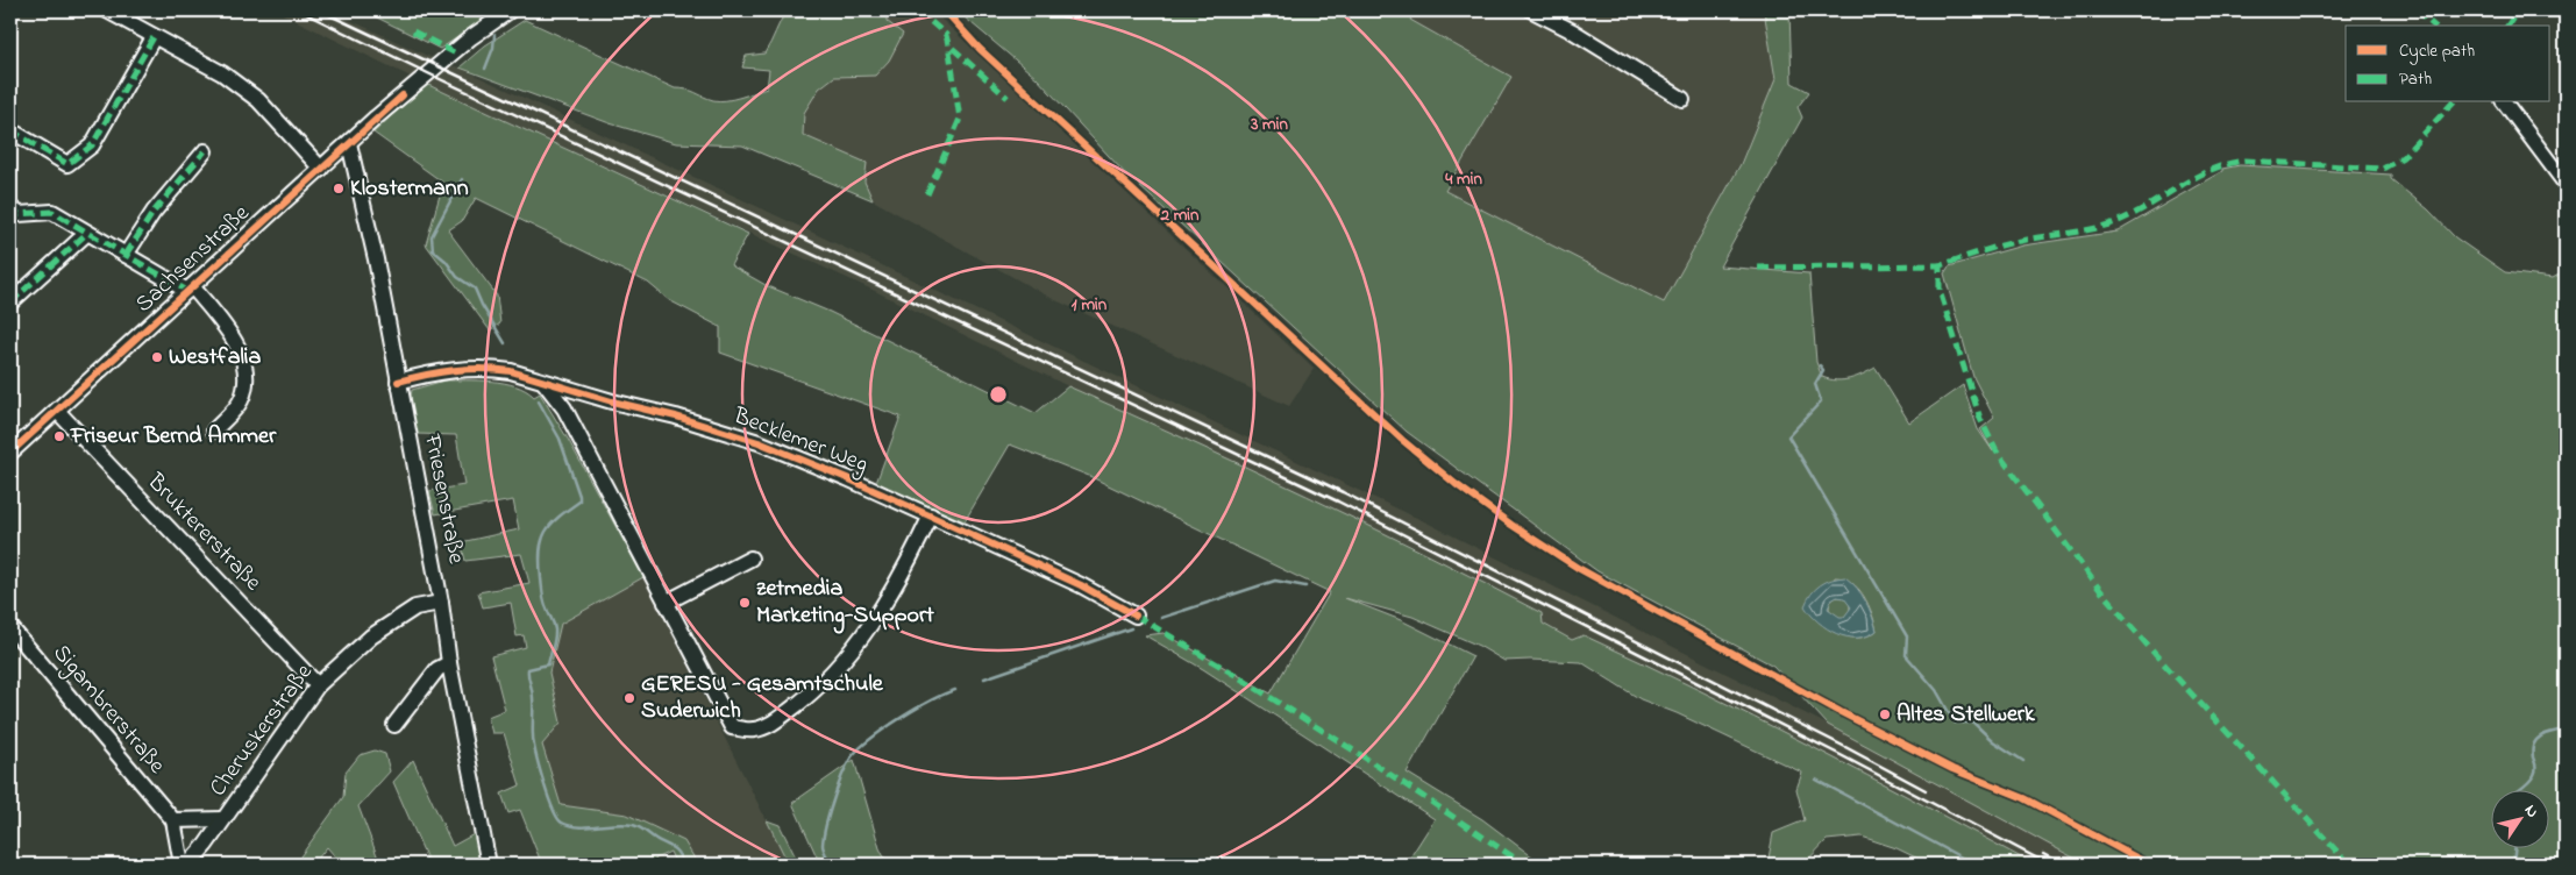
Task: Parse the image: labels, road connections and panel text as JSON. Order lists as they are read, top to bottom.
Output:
{
  "streets": {
    "street": [
      "Sachsenstraße",
      "Becklemer Weg",
      "Friesenstraße",
      "Bruktererstraße",
      "Sigambrerstraße",
      "Cheruskerstraße"
    ]
  },
  "crossings": [
    ["Sachsenstraße", "Friesenstraße"],
    ["Sachsenstraße", "Bruktererstraße"],
    ["Becklemer Weg", "Friesenstraße"],
    ["Friesenstraße", "Cheruskerstraße"],
    ["Bruktererstraße", "Cheruskerstraße"]
  ],
  "places": [
    "Klostermann",
    "Westfalia",
    "Friseur Bernd Ammer",
    "zetmedia Marketing-Support",
    "GERESU - Gesamtschule Suderwich",
    "Altes Stellwerk"
  ],
  "legend": ["Cycle path", "Path"],
  "north": "top right",
  "rings": [
    "3 min",
    "4 min",
    "2 min",
    "1 min"
  ]
}
